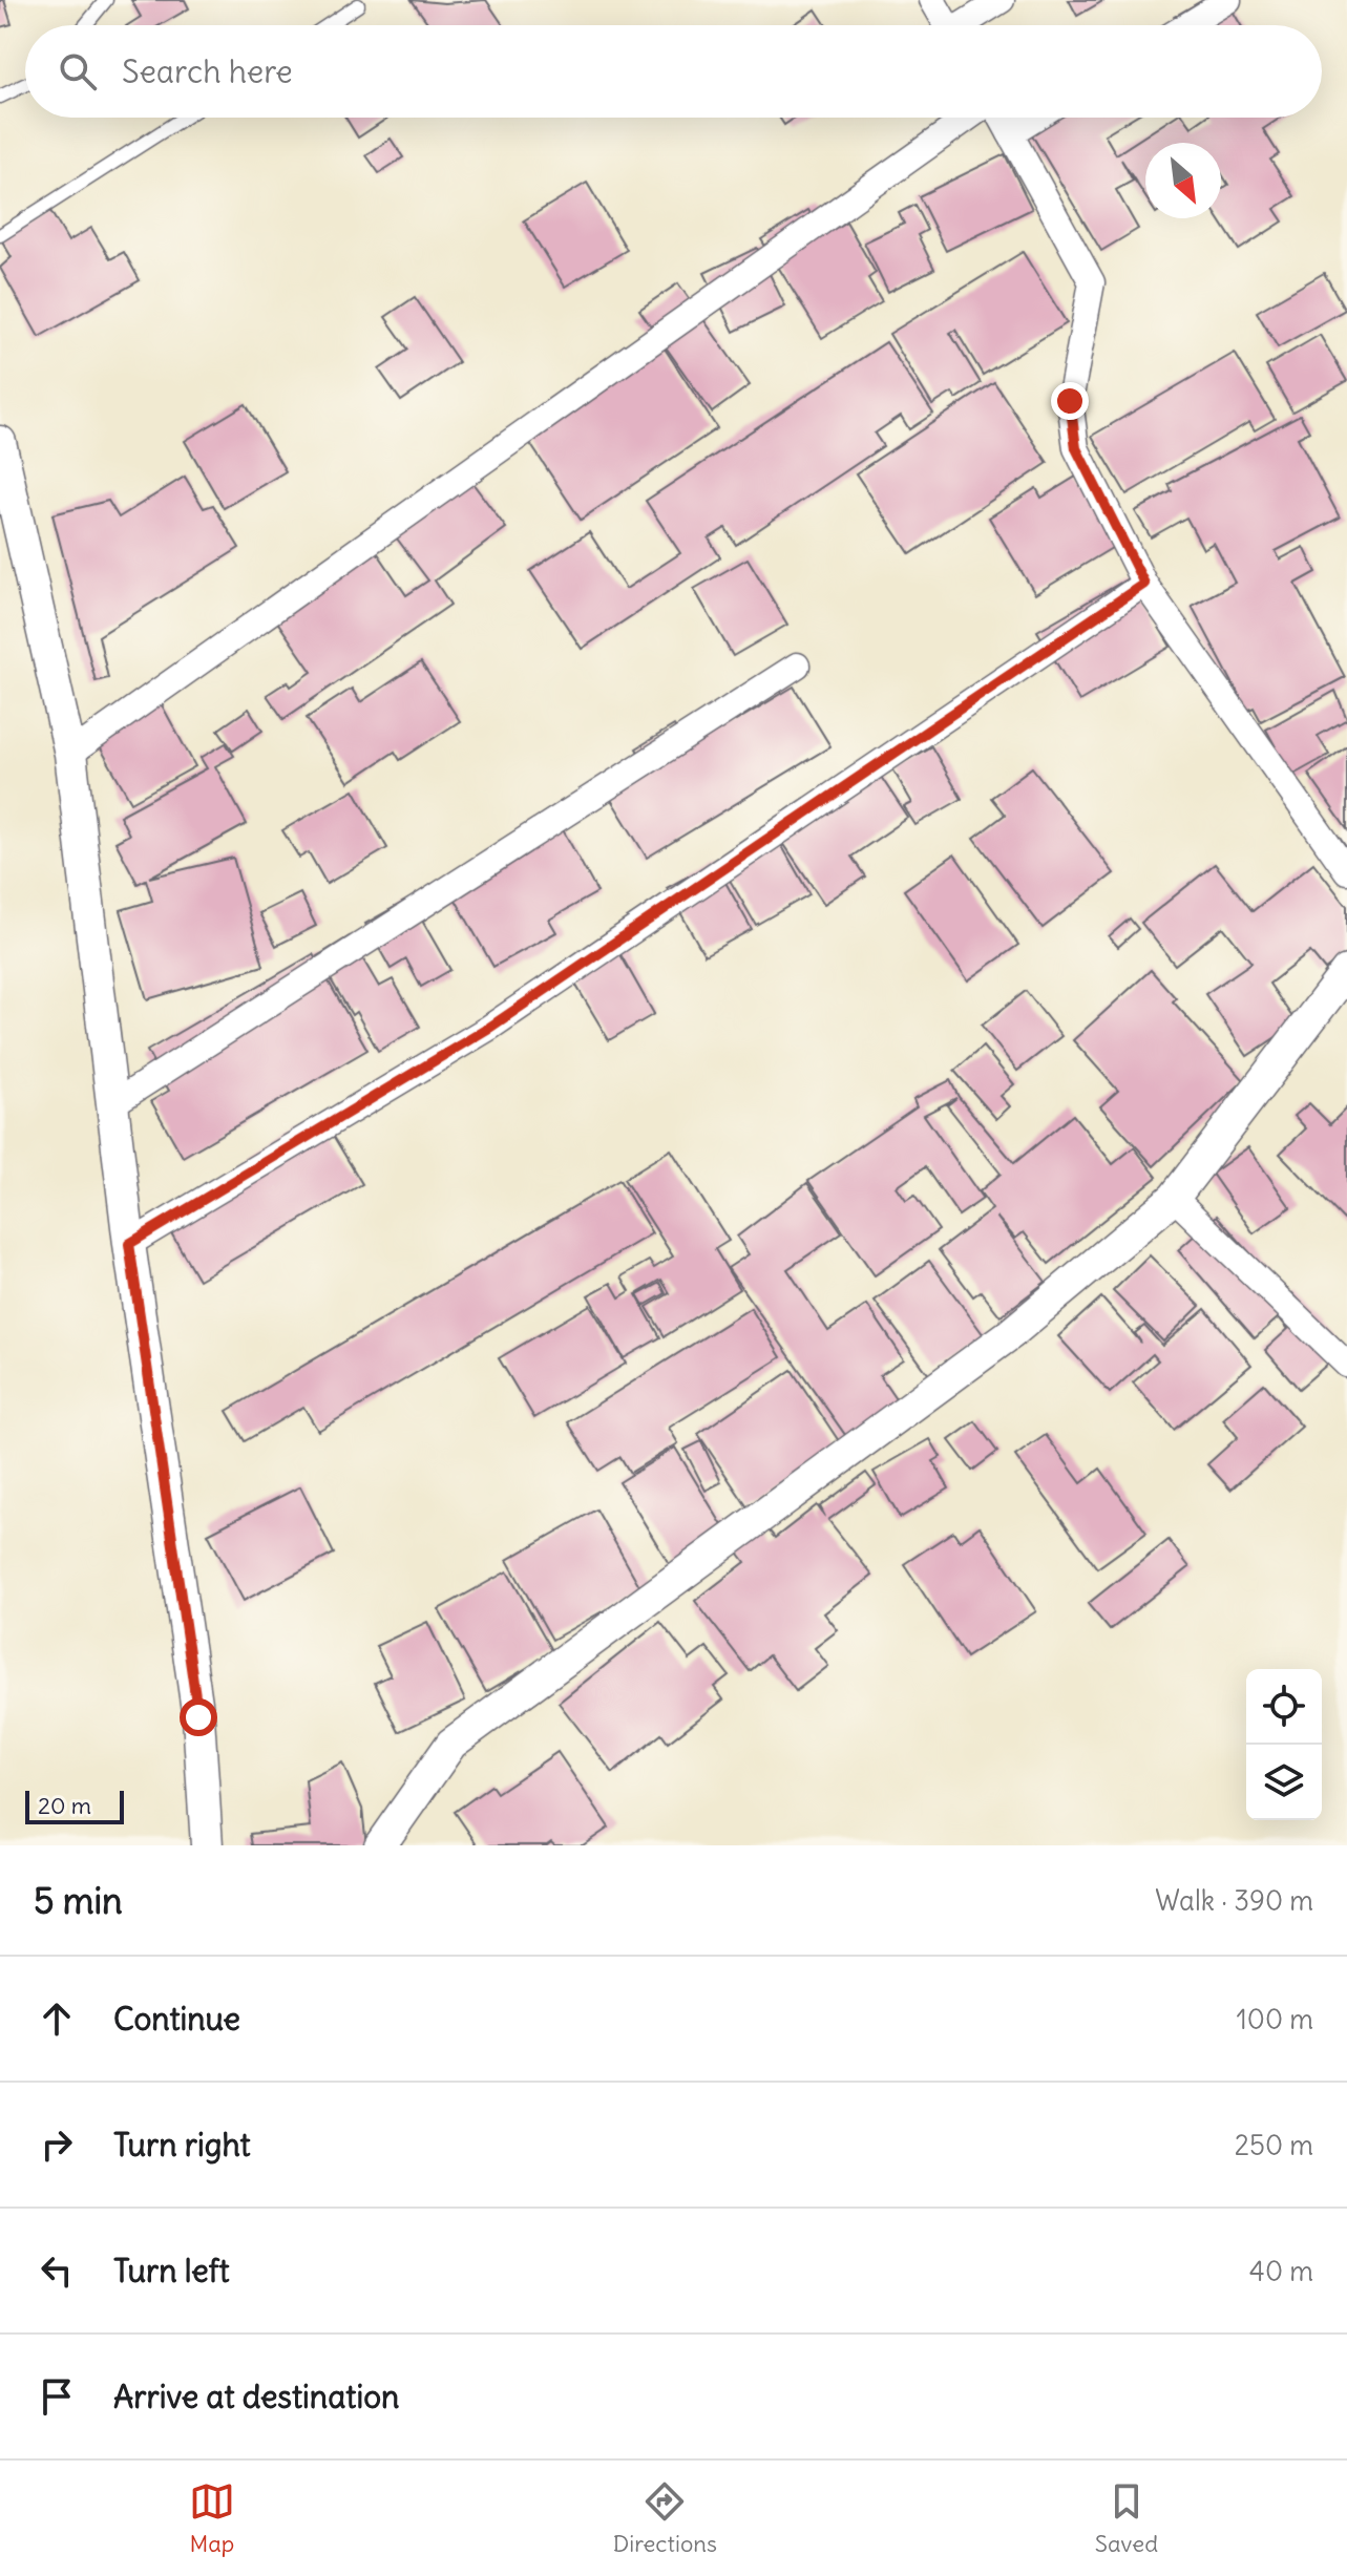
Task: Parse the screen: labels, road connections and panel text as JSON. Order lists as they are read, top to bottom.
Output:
{
  "scale_bar": "20 m",
  "north": "bottom right",
  "page": {
    "search": "Search here",
    "scale": "20 m",
    "heading": ["5 min", "Walk · 390 m"],
    "list": [
      ["Continue", "100 m"],
      ["Turn right", "250 m"],
      ["Turn left", "40 m"],
      "Arrive at destination"
    ],
    "nav": ["Map", "Directions", "Saved"]
  }
}
